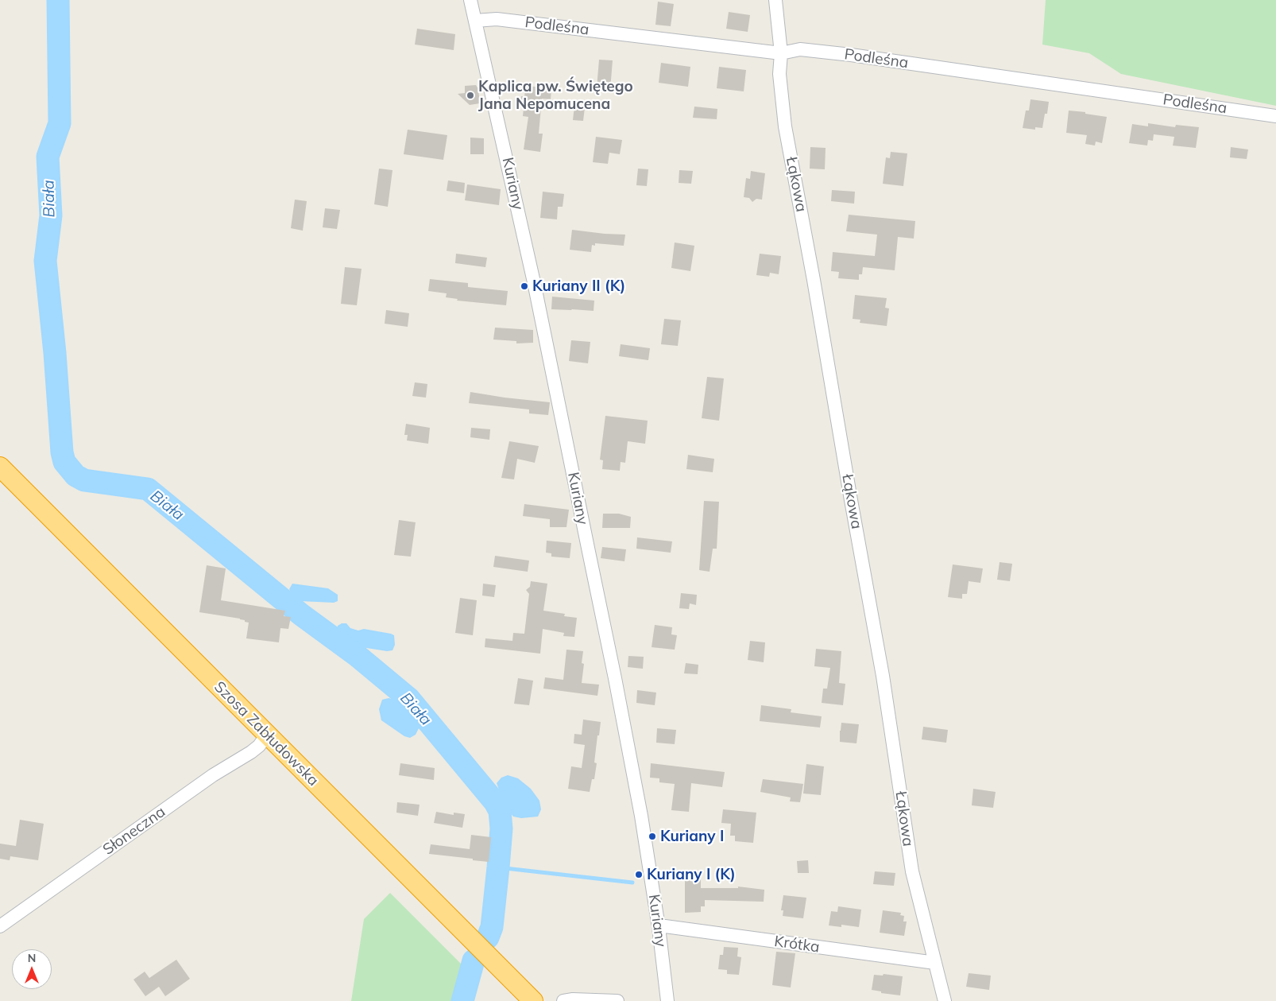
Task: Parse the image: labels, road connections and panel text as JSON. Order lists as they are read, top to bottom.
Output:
{
  "streets": {
    "highway": ["Szosa Zabłudowska"],
    "street": [
      "Podleśna",
      "Kuriany",
      "Łąkowa",
      "Słoneczna",
      "Krótka"
    ]
  },
  "crossings": [
    ["Podleśna", "Kuriany"],
    ["Podleśna", "Łąkowa"],
    ["Kuriany", "Krótka"],
    ["Łąkowa", "Krótka"],
    ["Szosa Zabłudowska", "Słoneczna"]
  ],
  "water": ["Biała"],
  "places": [
    "Kaplica pw. Świętego Jana Nepomucena",
    "Kuriany II (K)",
    "Kuriany I",
    "Kuriany I (K)"
  ],
  "north": "top"
}
